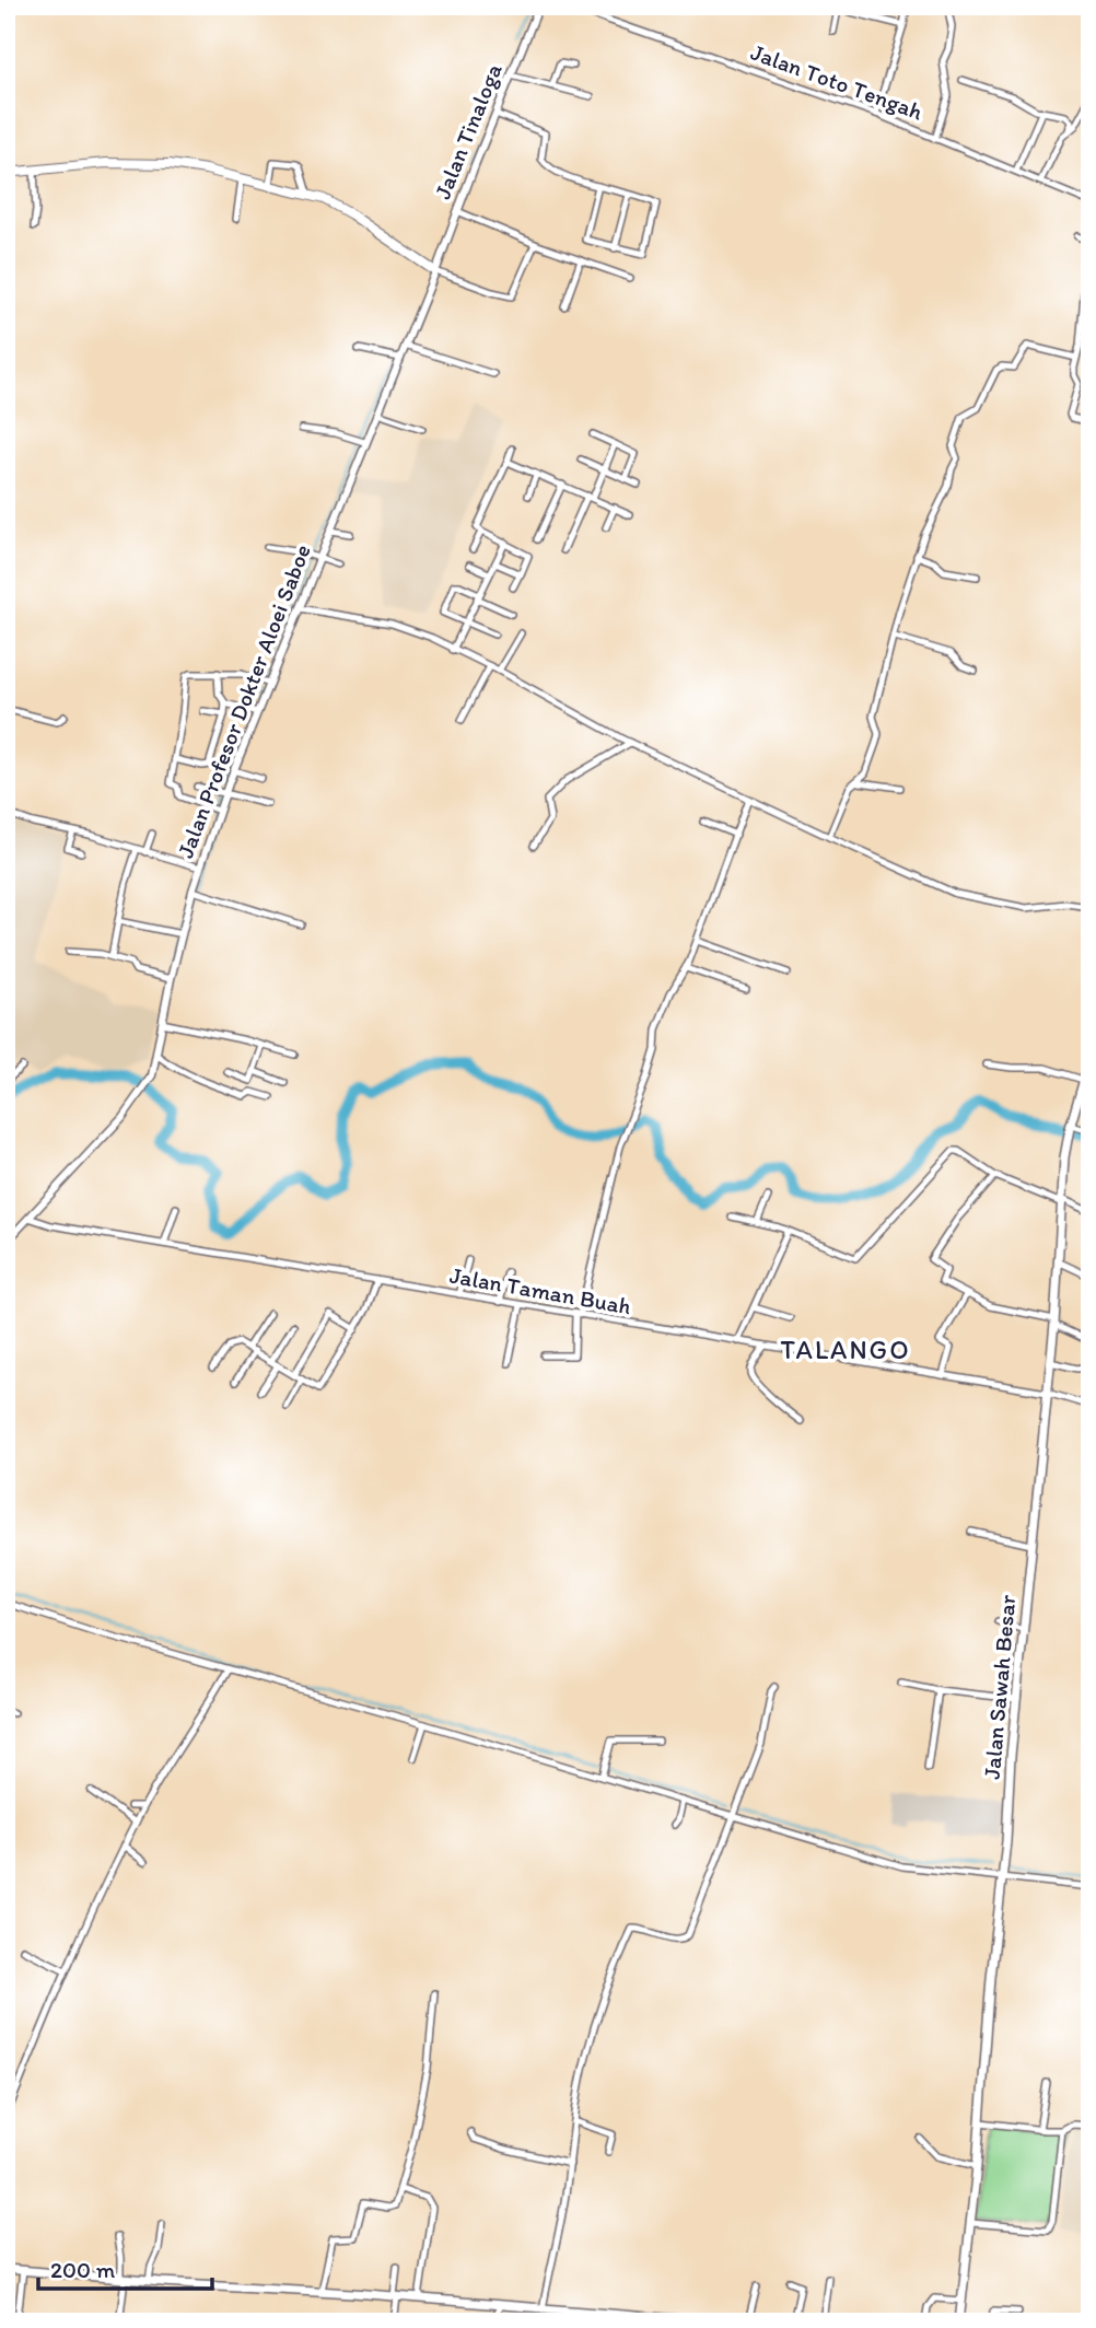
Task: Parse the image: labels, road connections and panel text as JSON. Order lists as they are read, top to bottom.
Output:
{
  "streets": {
    "main road": ["Jalan Sawah Besar"],
    "street": [
      "Jalan Toto Tengah",
      "Jalan Tinaloga",
      "Jalan Profesor Dokter Aloei Saboe",
      "Jalan Taman Buah"
    ]
  },
  "crossings": [
    ["Jalan Tinaloga", "Jalan Profesor Dokter Aloei Saboe"],
    ["Jalan Profesor Dokter Aloei Saboe", "Jalan Taman Buah"],
    ["Jalan Taman Buah", "Jalan Sawah Besar"]
  ],
  "districts": ["TALANGO"],
  "scale_bar": "200 m"
}
